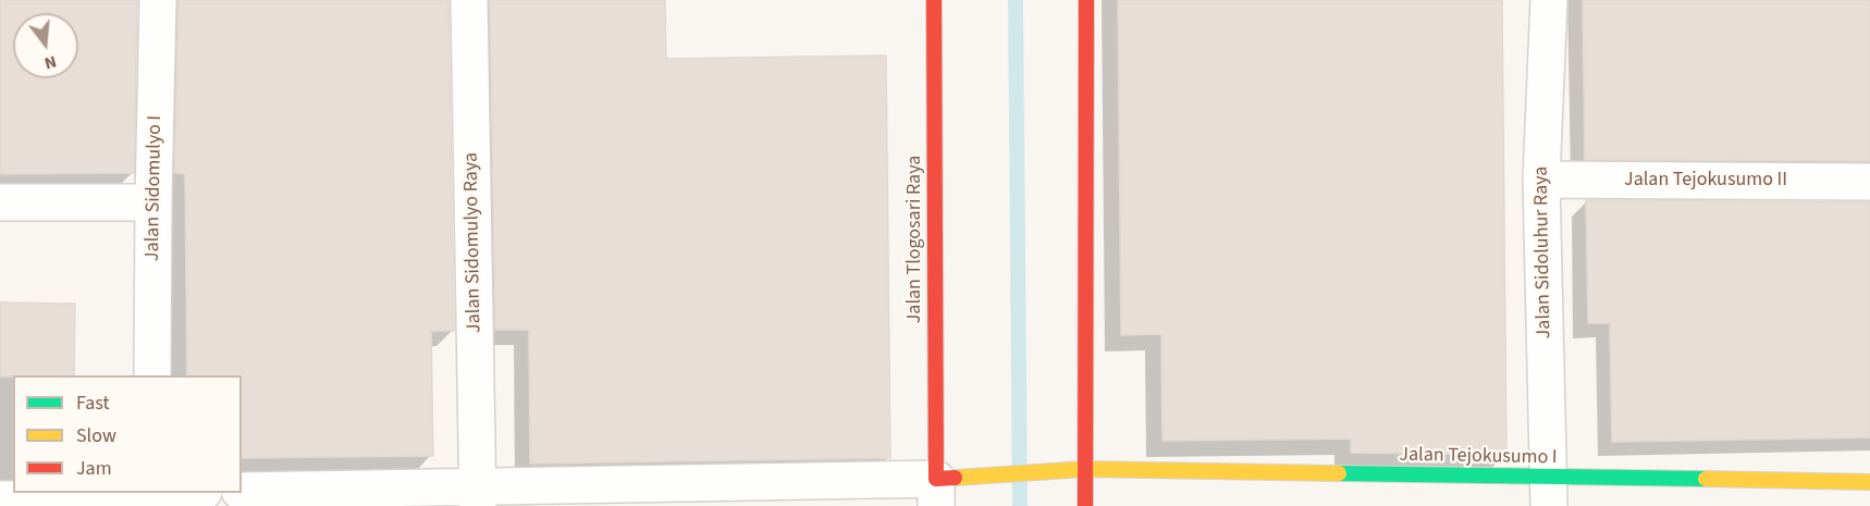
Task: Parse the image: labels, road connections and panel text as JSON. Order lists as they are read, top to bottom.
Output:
{
  "streets": {
    "street": [
      "Jalan Tejokusumo II",
      "Jalan Sidomulyo I",
      "Jalan Tlogosari Raya",
      "Jalan Sidomulyo Raya",
      "Jalan Sidoluhur Raya",
      "Jalan Tejokusumo I"
    ]
  },
  "crossings": [
    ["Jalan Tejokusumo II", "Jalan Sidoluhur Raya"],
    ["Jalan Tlogosari Raya", "Jalan Tejokusumo I"],
    ["Jalan Sidoluhur Raya", "Jalan Tejokusumo I"]
  ],
  "legend": ["Fast", "Slow", "Jam"],
  "north": "bottom"
}
